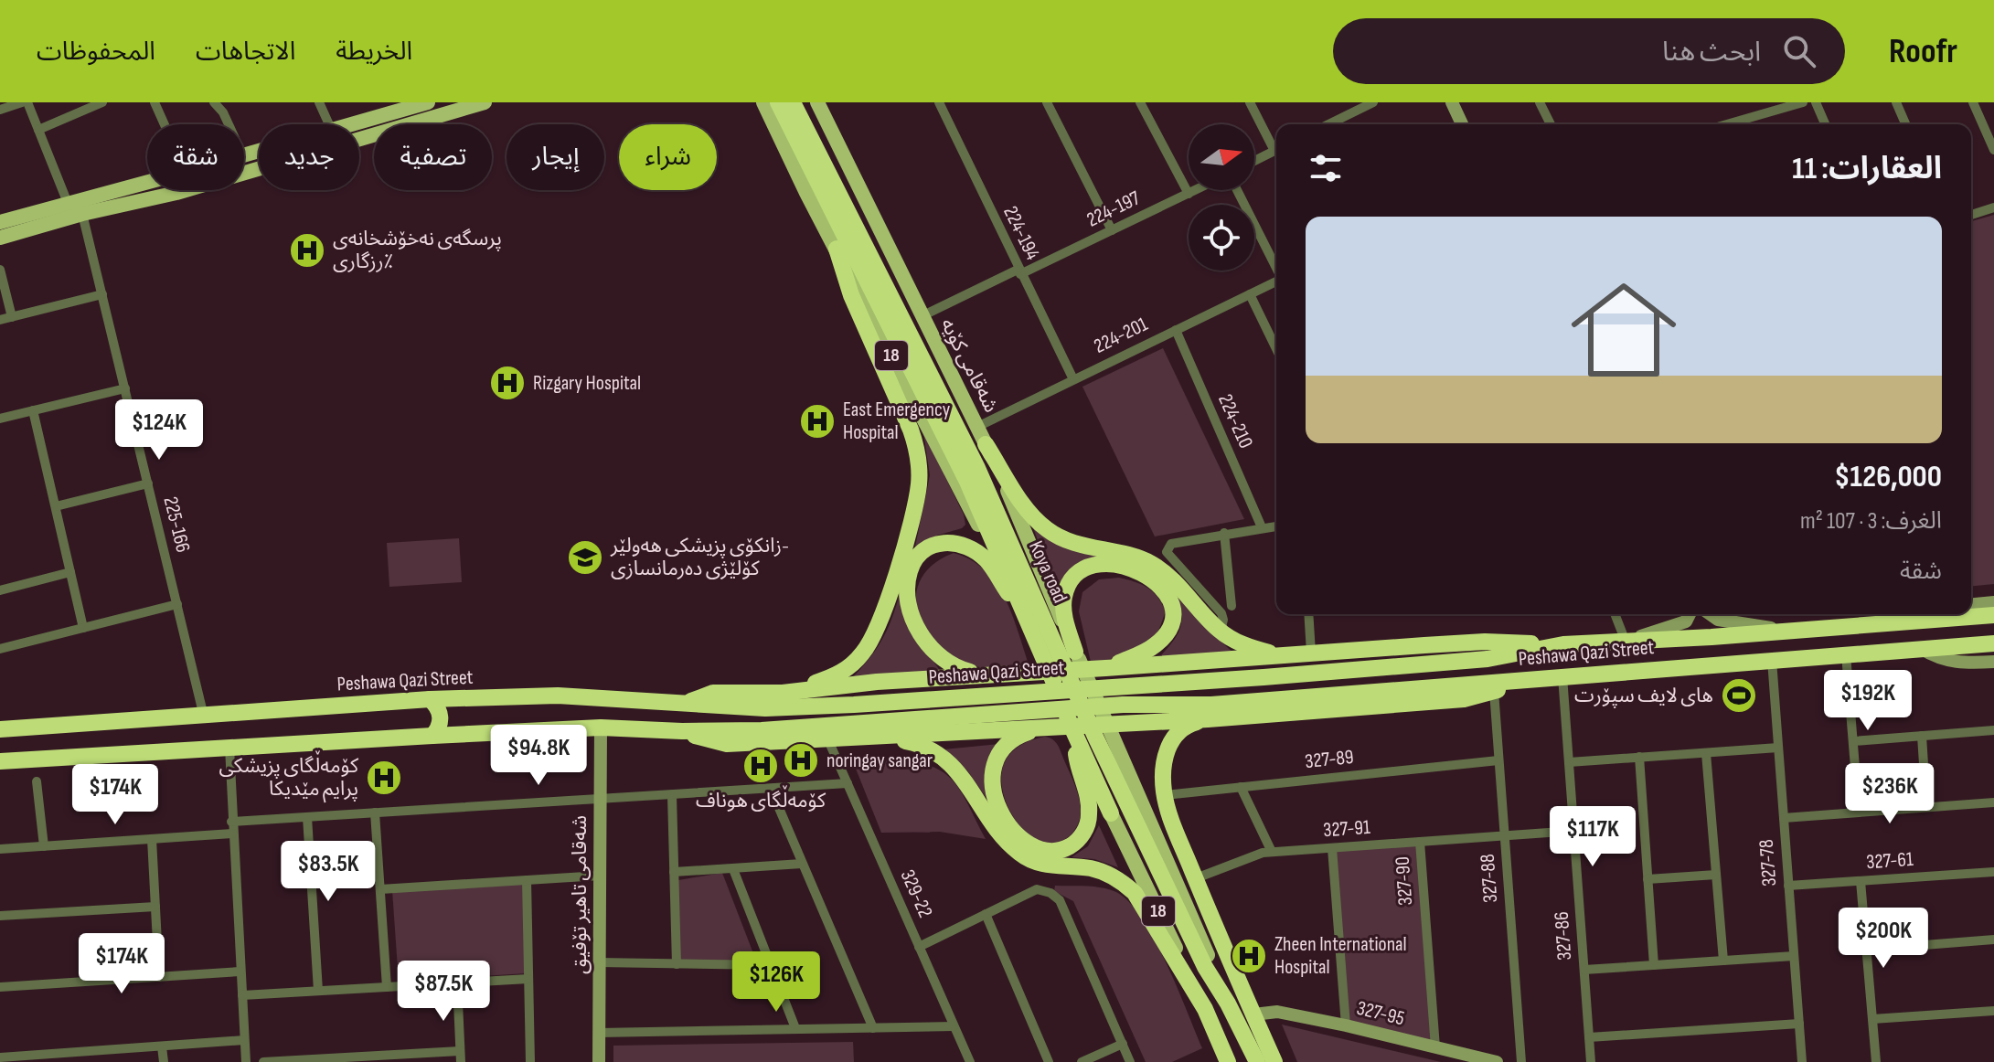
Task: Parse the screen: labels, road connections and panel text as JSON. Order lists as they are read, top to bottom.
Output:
{
  "streets": {
    "highway": ["18", "Koya road", "Peshawa Qazi Street"],
    "main road": ["شەقامی کۆیە"],
    "street": [
      "224-197",
      "224-194",
      "224-201",
      "224-210",
      "225-166",
      "327-89",
      "327-91",
      "327-61",
      "327-78",
      "327-88",
      "327-90",
      "329-22",
      "شەقامی تاهیر تۆفیق",
      "327-86",
      "327-95"
    ]
  },
  "crossings": [
    ["224-197", "224-194"],
    ["224-197", "شەقامی کۆیە"],
    ["224-194", "224-201"],
    ["224-201", "شەقامی کۆیە"],
    ["224-201", "224-210"],
    ["18", "Koya road"],
    ["شەقامی کۆیە", "Koya road"],
    ["225-166", "Peshawa Qazi Street"],
    ["Peshawa Qazi Street", "327-78"],
    ["Peshawa Qazi Street", "شەقامی تاهیر تۆفیق"],
    ["Peshawa Qazi Street", "327-86"],
    ["327-89", "327-88"],
    ["327-91", "327-88"],
    ["327-91", "327-90"],
    ["327-91", "327-86"],
    ["327-61", "327-78"],
    ["327-90", "327-95"]
  ],
  "places": {
    "hospital": [
      "پرسگەی نەخۆشخانەی رزگاری٪",
      "Rizgary Hospital",
      "East Emergency Hospital",
      "noringay sangar",
      "کۆمەڵگای هوناف",
      "کۆمەڵگای پزیشکی پرایم مێدیکا",
      "Zheen International Hospital"
    ],
    "school or university": ["زانکۆی پزیشکی هەولێر- کۆلێژی دەرمانسازی"],
    "sports": ["های لایف سپۆرت"]
  },
  "north": "right",
  "page": {
    "header": "Roofr",
    "search": "ابحث هنا",
    "nav": ["الخريطة", "الاتجاهات", "المحفوظات"],
    "chip": [
      "شراء",
      "إيجار",
      "تصفية",
      "جديد",
      "شقة"
    ],
    "heading": "العقارات: 11",
    "list": [
      {
        "name": "$126,000",
        "note": "الغرف: 3 · 107 m² · شقة"
      }
    ],
    "price": [
      "$124K",
      "$192K",
      "$94.8K",
      "$236K",
      "$174K",
      "$117K",
      "$83.5K",
      "$200K",
      "$174K",
      "$126K",
      "$87.5K"
    ]
  }
}
